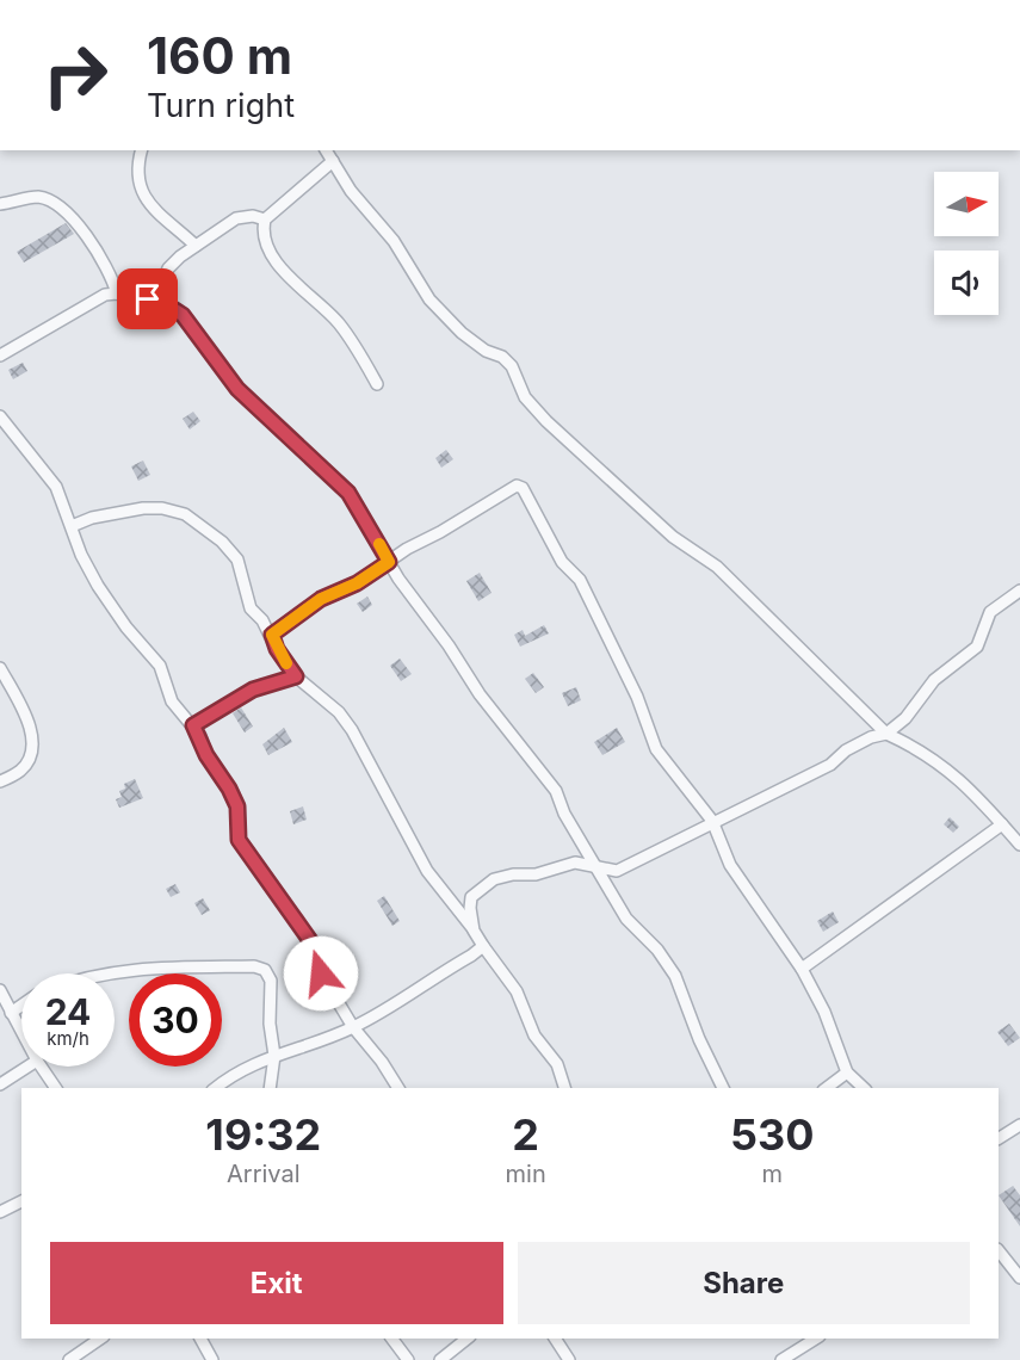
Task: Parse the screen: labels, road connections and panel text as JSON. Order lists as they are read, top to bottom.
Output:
{
  "north": "right",
  "page": {
    "turn": ["160 m", "Turn right"],
    "speed": "24 km/h",
    "limit": "30",
    "eta": [
      "19:32",
      "Arrival",
      "2",
      "min",
      "530",
      "m"
    ],
    "buttons": ["Exit", "Share"]
  }
}
